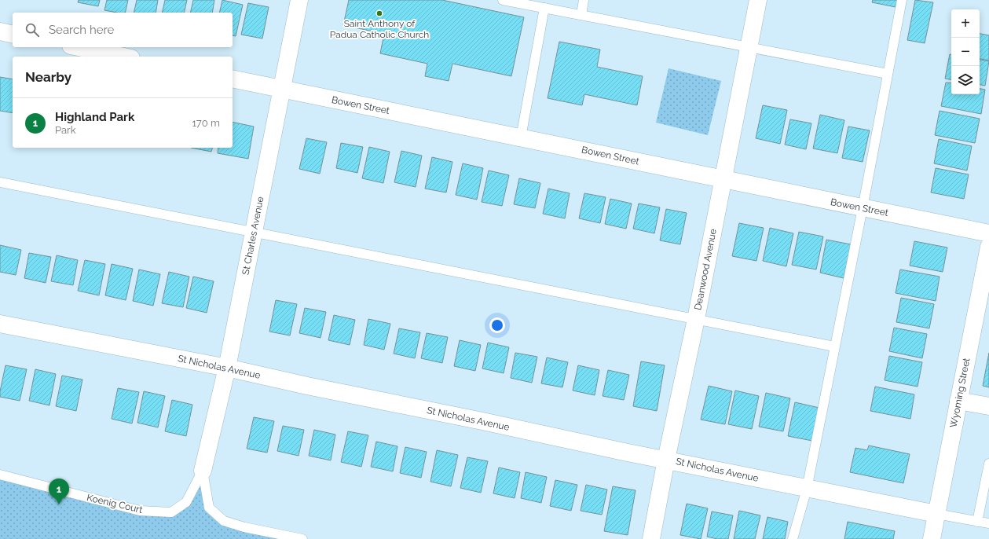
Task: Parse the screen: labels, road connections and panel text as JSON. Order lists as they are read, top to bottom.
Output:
{
  "streets": {
    "street": [
      "Bowen Street",
      "St Charles Avenue",
      "Deanwood Avenue",
      "St Nicholas Avenue",
      "Wyoming Street"
    ],
    "lane": ["Koenig Court"]
  },
  "crossings": [
    ["Bowen Street", "St Charles Avenue"],
    ["Bowen Street", "Deanwood Avenue"],
    ["St Charles Avenue", "St Nicholas Avenue"],
    ["St Charles Avenue", "Koenig Court"],
    ["Deanwood Avenue", "St Nicholas Avenue"],
    ["St Nicholas Avenue", "Wyoming Street"]
  ],
  "places": ["Saint Anthony of Padua Catholic Church"],
  "page": {
    "map_buttons": ["+", "−"],
    "search": "Search here",
    "heading": "Nearby",
    "list": [
      {
        "mark": "1",
        "name": "Highland Park",
        "note": "Park",
        "value": "170 m"
      }
    ],
    "pins": "1"
  }
}
